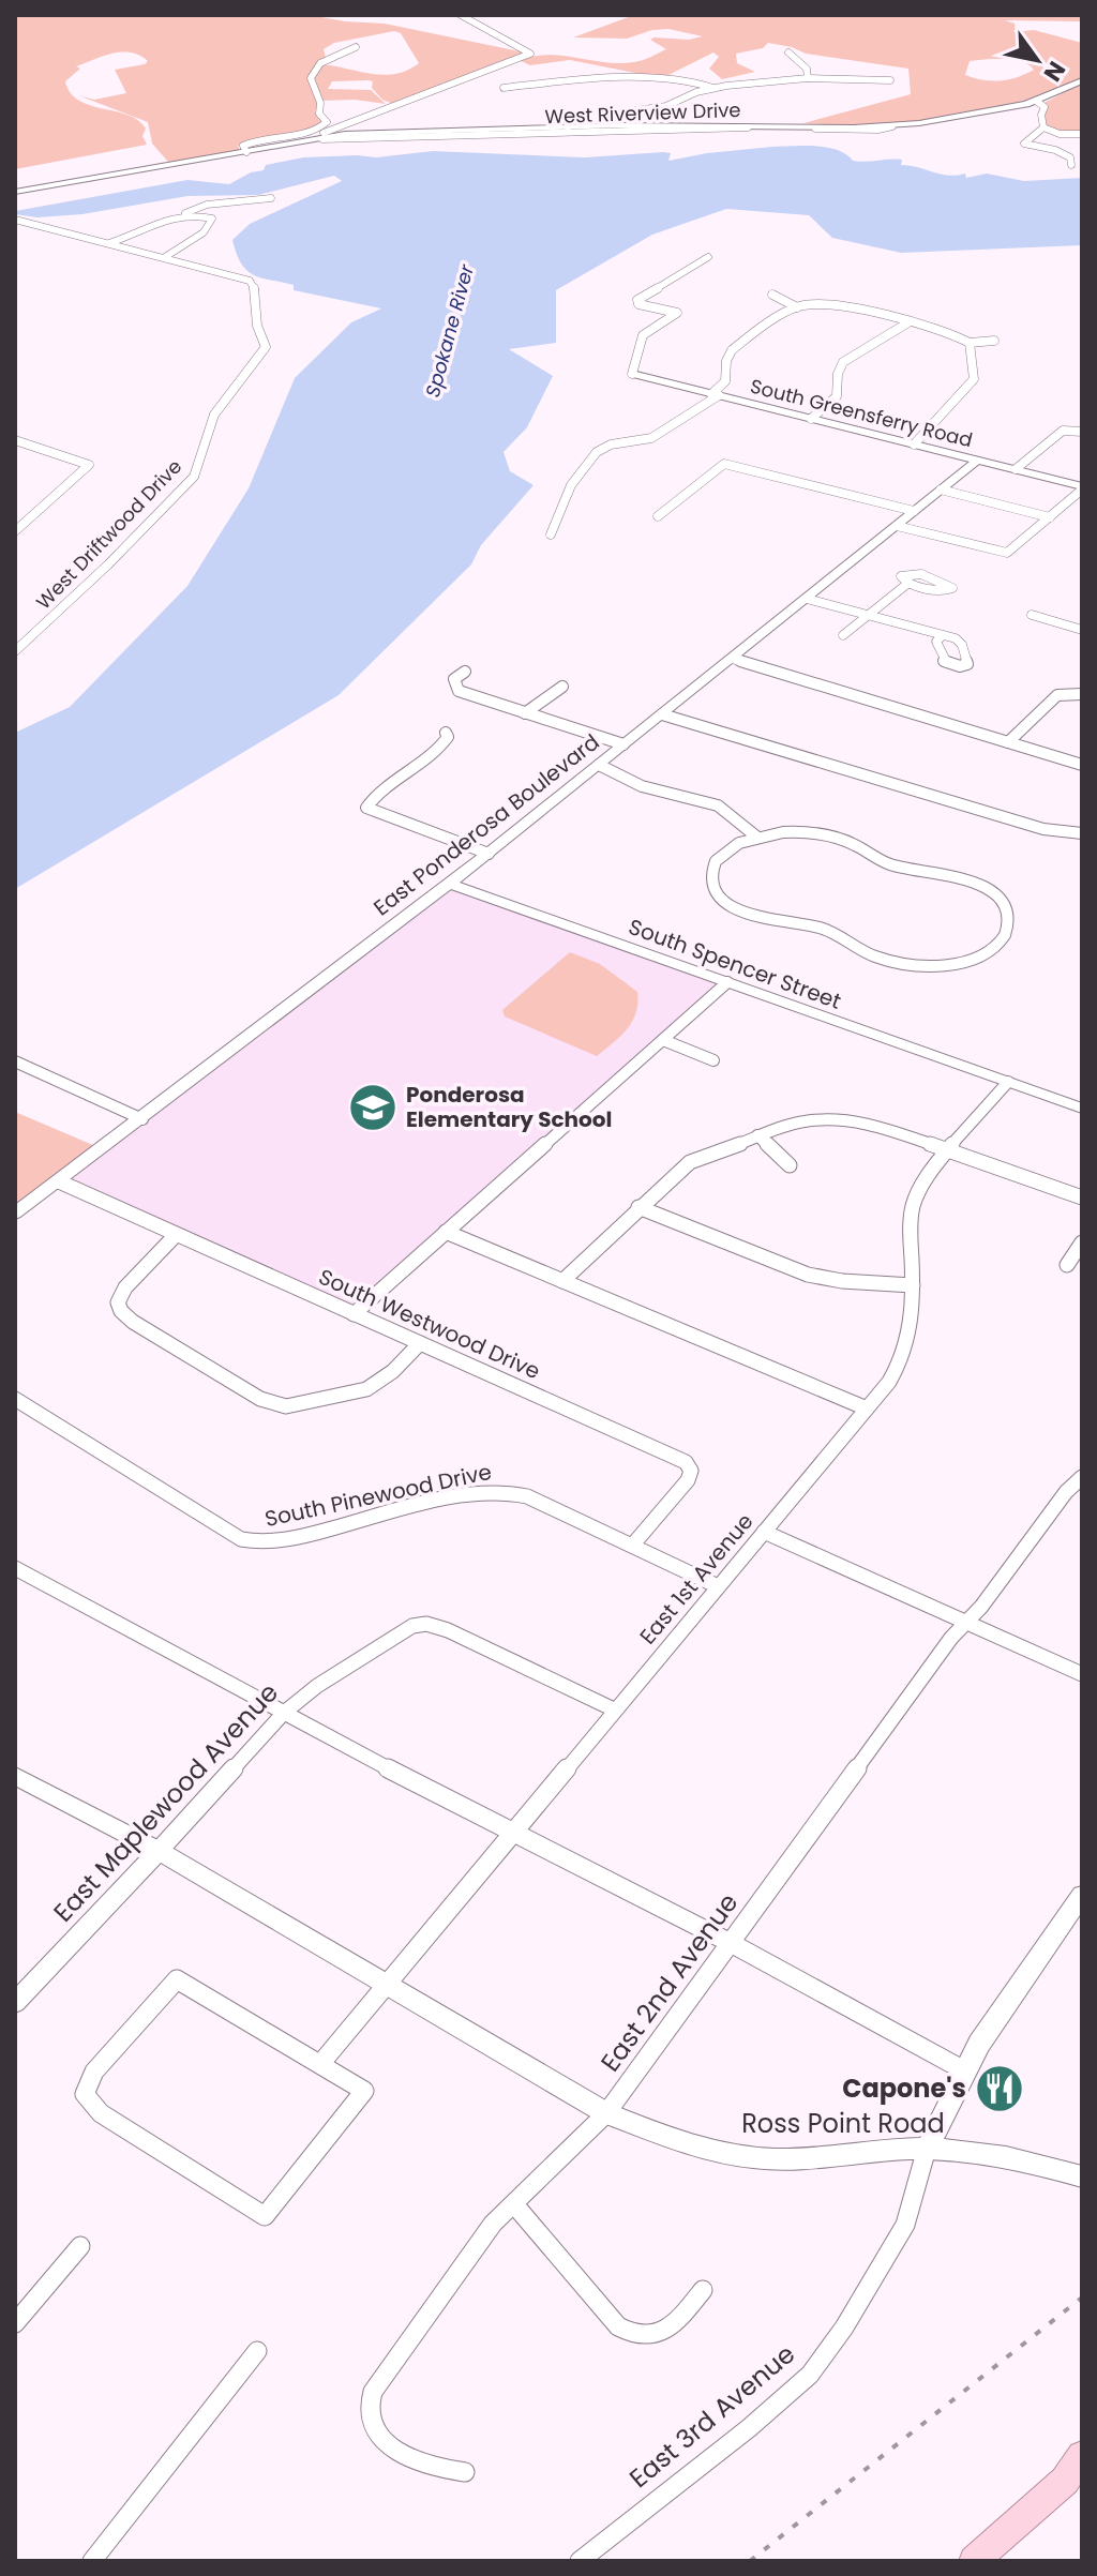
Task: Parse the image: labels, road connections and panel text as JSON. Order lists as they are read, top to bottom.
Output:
{
  "streets": {
    "street": [
      "West Riverview Drive",
      "South Greensferry Road",
      "West Driftwood Drive",
      "East Ponderosa Boulevard",
      "South Spencer Street",
      "South Westwood Drive",
      "South Pinewood Drive",
      "East 1st Avenue",
      "East Maplewood Avenue",
      "East 2nd Avenue",
      "Ross Point Road",
      "East 3rd Avenue"
    ]
  },
  "crossings": [
    ["South Greensferry Road", "East Ponderosa Boulevard"],
    ["East Ponderosa Boulevard", "South Spencer Street"],
    ["East Ponderosa Boulevard", "South Westwood Drive"],
    ["South Spencer Street", "East 1st Avenue"],
    ["South Westwood Drive", "South Pinewood Drive"],
    ["South Pinewood Drive", "East 1st Avenue"],
    ["East 1st Avenue", "East Maplewood Avenue"],
    ["East 1st Avenue", "Ross Point Road"],
    ["East Maplewood Avenue", "Ross Point Road"],
    ["East 2nd Avenue", "Ross Point Road"],
    ["Ross Point Road", "East 3rd Avenue"]
  ],
  "water": ["Spokane River"],
  "places": {
    "school or university": ["Ponderosa Elementary School"],
    "restaurant": ["Capone's"]
  },
  "north": "bottom right"
}
